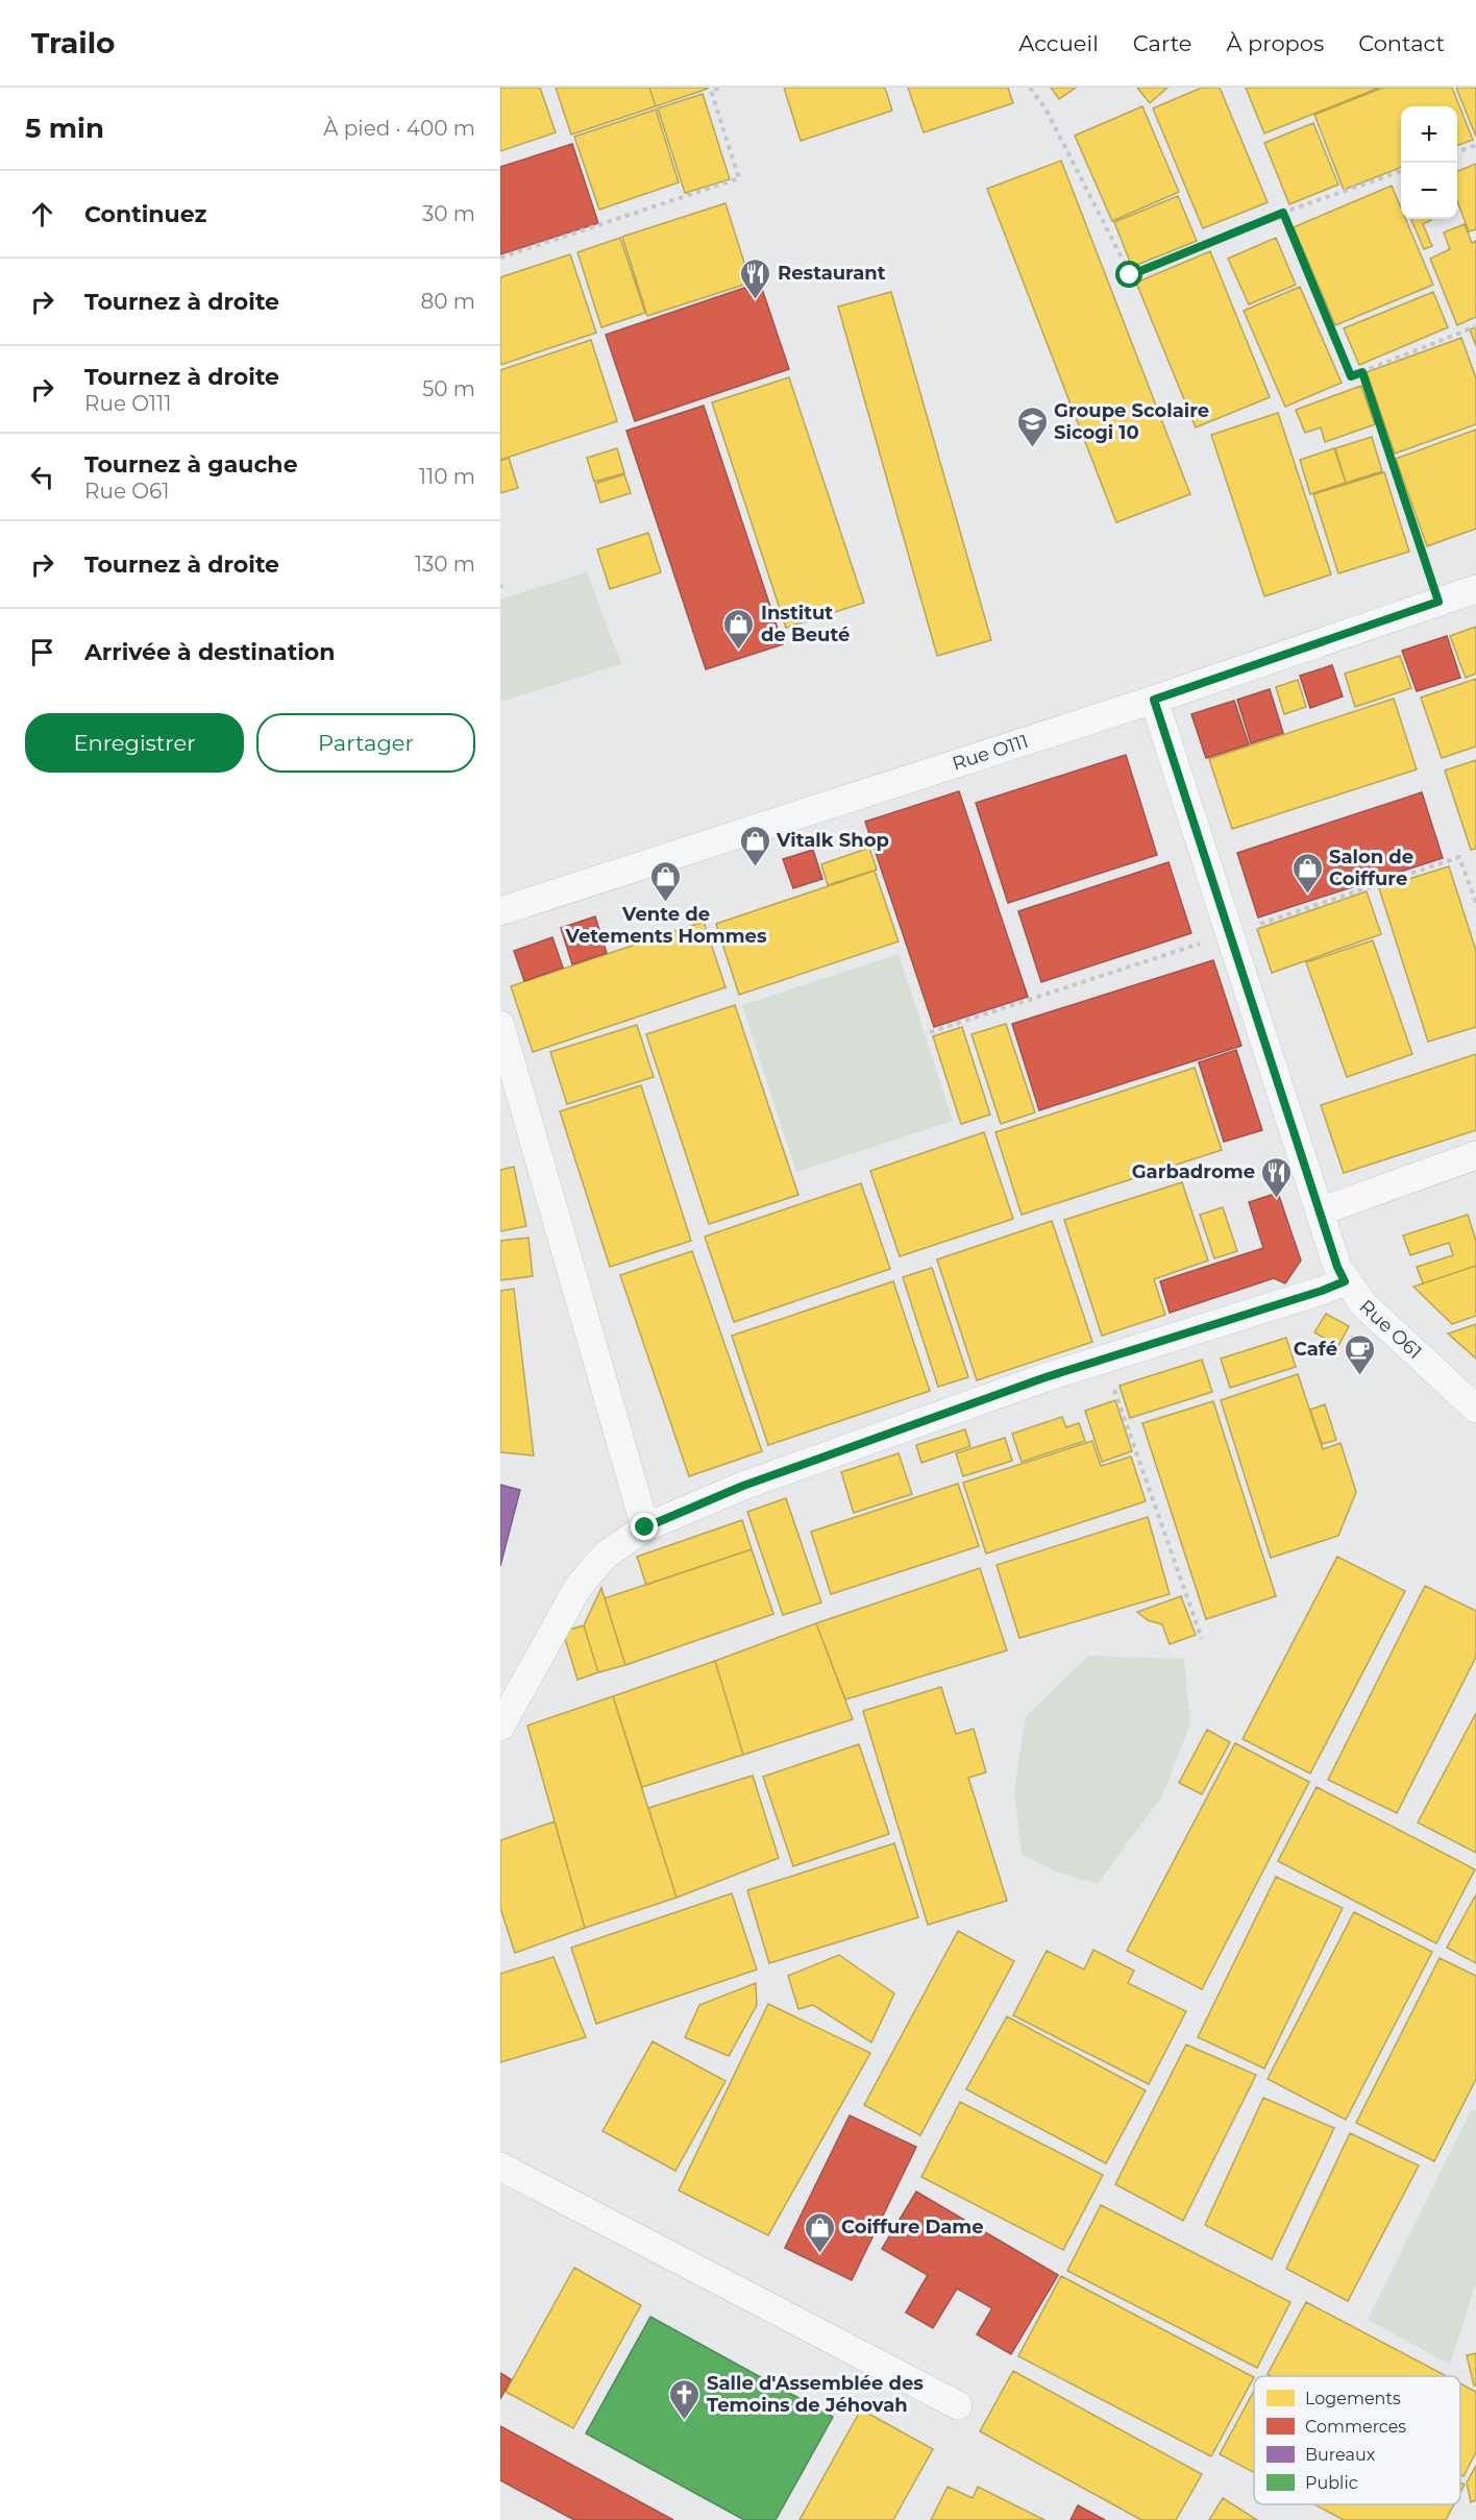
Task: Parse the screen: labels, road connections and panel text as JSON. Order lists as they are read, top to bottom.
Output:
{
  "streets": {
    "street": ["Rue O111", "Rue O61"]
  },
  "crossings": [
    ["Rue O111", "Rue O61"]
  ],
  "places": {
    "restaurant": ["Restaurant", "Garbadrome"],
    "school or university": ["Groupe Scolaire Sicogi 10"],
    "shop": [
      "Institut de Beuté",
      "Vitalk Shop",
      "Salon de Coiffure",
      "Vente de Vetements Hommes",
      "Coiffure Dame"
    ],
    "cafe": ["Café"],
    "church": ["Salle d'Assemblée des Temoins de Jéhovah"]
  },
  "legend": [
    "Logements",
    "Commerces",
    "Bureaux",
    "Public"
  ],
  "page": {
    "header": "Trailo",
    "nav": [
      "Accueil",
      "Carte",
      "À propos",
      "Contact"
    ],
    "heading": ["5 min", "À pied · 400 m"],
    "map_buttons": ["+", "−"],
    "list": [
      ["Continuez", "30 m"],
      ["Tournez à droite", "80 m"],
      ["Tournez à droite", "Rue O111", "50 m"],
      ["Tournez à gauche", "Rue O61", "110 m"],
      ["Tournez à droite", "130 m"],
      "Arrivée à destination"
    ],
    "buttons": ["Enregistrer", "Partager"]
  }
}
